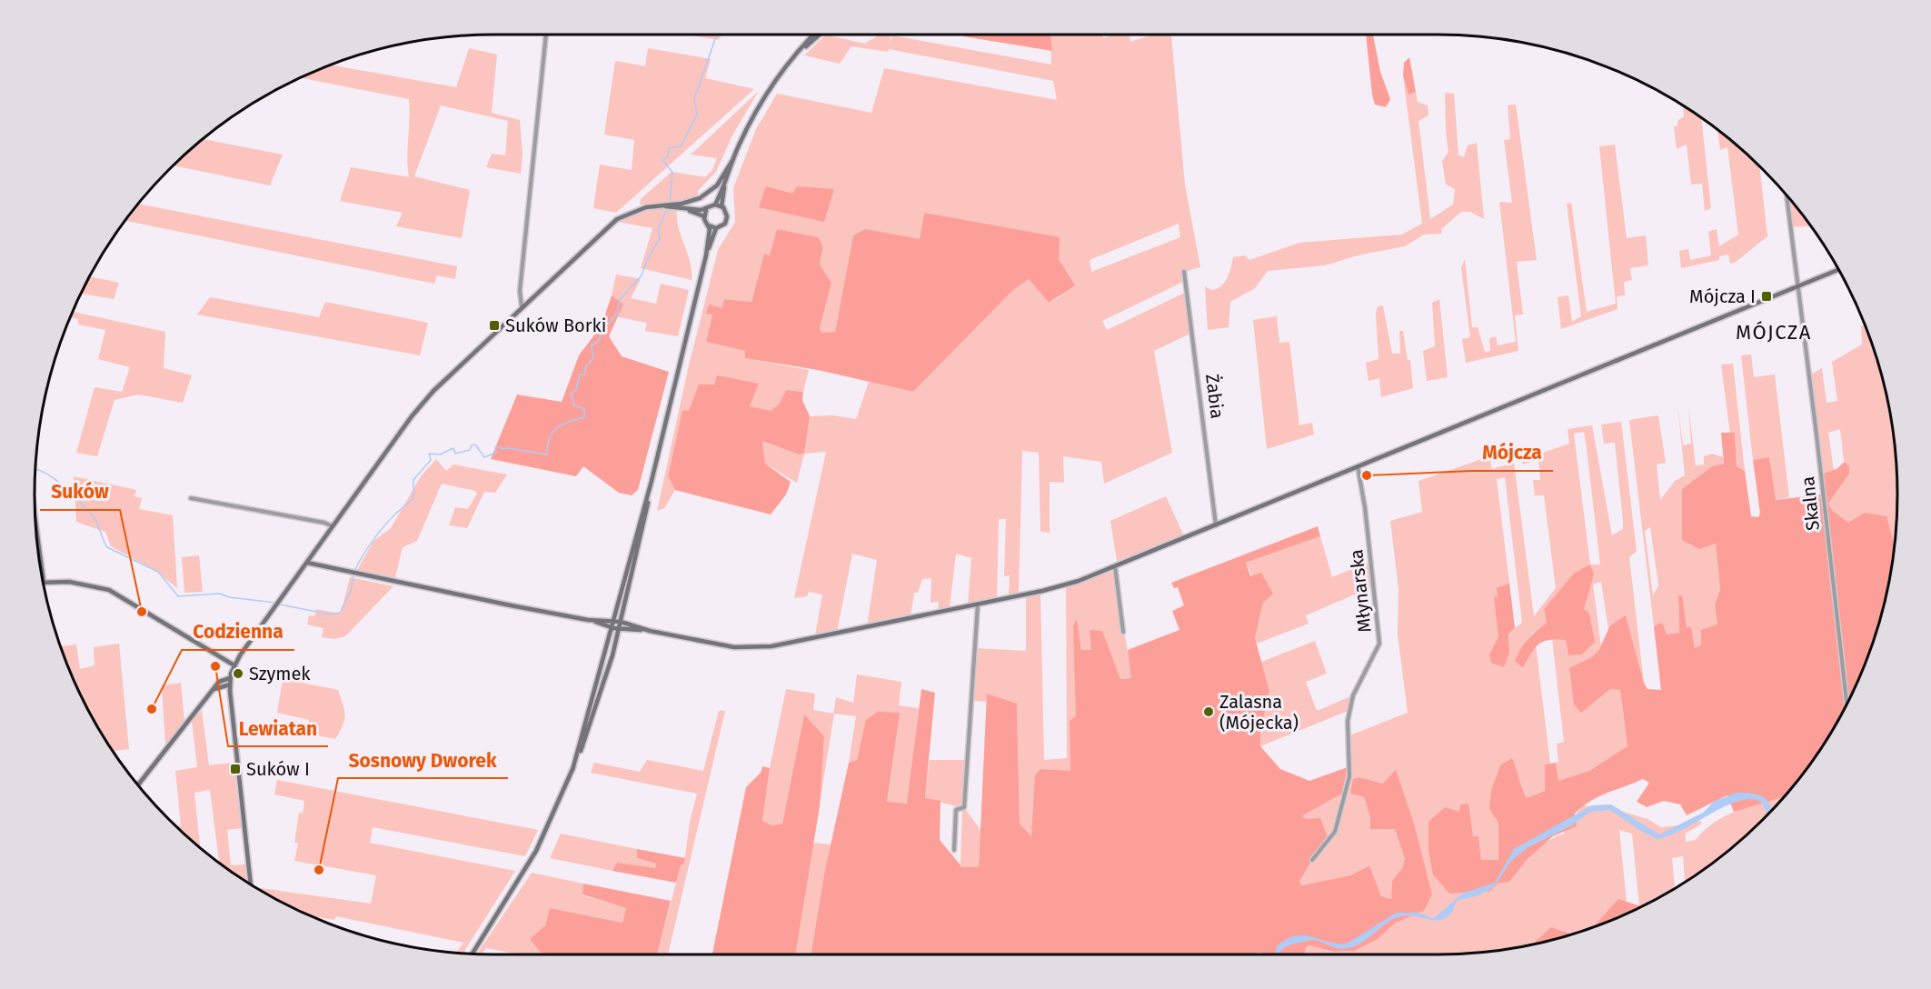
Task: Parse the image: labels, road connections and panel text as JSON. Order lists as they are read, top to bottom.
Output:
{
  "streets": {
    "street": ["Żabia", "Skalna", "Młynarska"]
  },
  "districts": ["MÓJCZA"],
  "places": {
    "transit": ["Mójcza I", "Suków Borki", "Suków I"],
    "other": [
      "Mójcza",
      "Suków",
      "Lewiatan",
      "Szymek",
      "Codzienna",
      "Zalasna (Mójecka)",
      "Sosnowy Dworek"
    ]
  }
}
